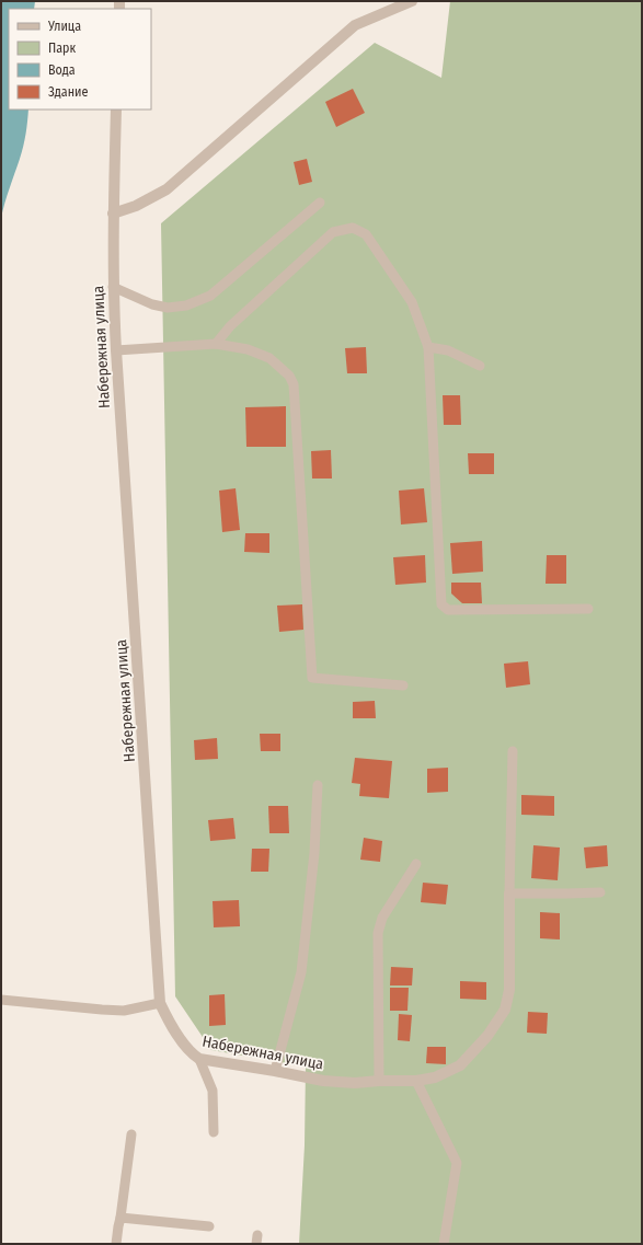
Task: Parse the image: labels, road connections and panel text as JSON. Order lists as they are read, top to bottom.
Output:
{
  "streets": {
    "street": ["Набережная улица"]
  },
  "legend": [
    "Улица",
    "Парк",
    "Вода",
    "Здание"
  ]
}
